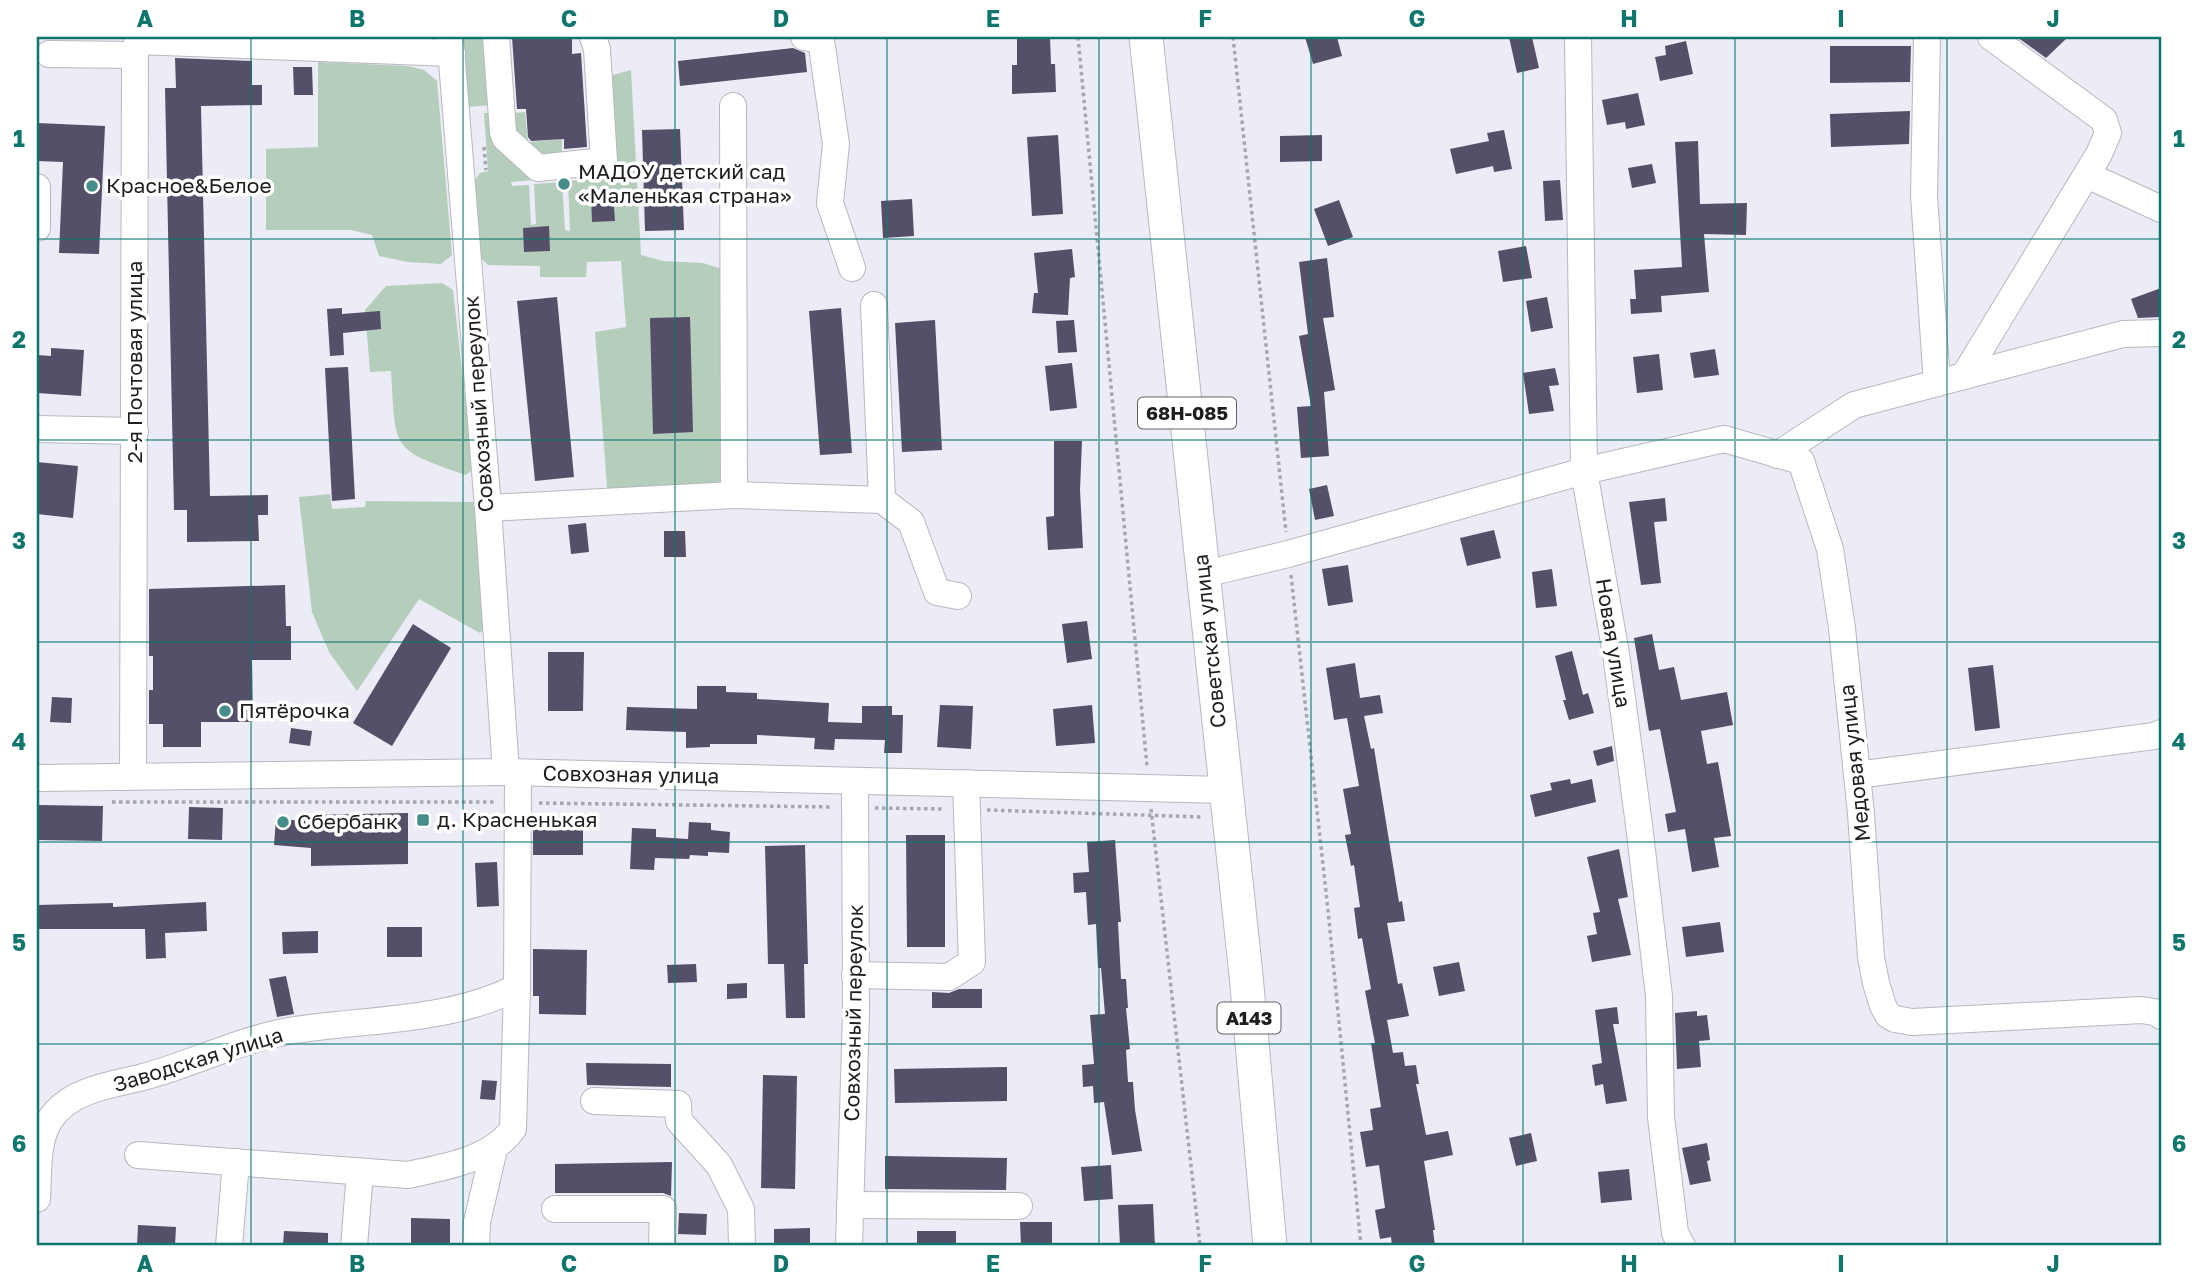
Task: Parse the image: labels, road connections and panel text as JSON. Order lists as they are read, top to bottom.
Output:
{
  "streets": {
    "main road": ["68Н-085", "Советская улица", "А143"],
    "street": [
      "2-я Почтовая улица",
      "Совхозный переулок",
      "Новая улица",
      "Медовая улица",
      "Совхозная улица",
      "Заводская улица"
    ]
  },
  "crossings": [
    ["2-я Почтовая улица", "Совхозная улица"],
    ["Совхозный переулок", "Совхозная улица"],
    ["Совхозный переулок", "Заводская улица"],
    ["Советская улица", "Медовая улица"],
    ["Советская улица", "Совхозная улица"],
    ["Новая улица", "Медовая улица"]
  ],
  "places": {
    "other": [
      "МАДОУ детский сад «Маленькая страна»",
      "Красное&Белое",
      "Пятёрочка",
      "Сбербанк"
    ],
    "transit": ["д. Красненькая"]
  },
  "grid": {
    "columns": [
      "A",
      "B",
      "C",
      "D",
      "E",
      "F",
      "G",
      "H",
      "I",
      "J"
    ],
    "rows": [
      "1",
      "2",
      "3",
      "4",
      "5",
      "6"
    ]
  }
}
